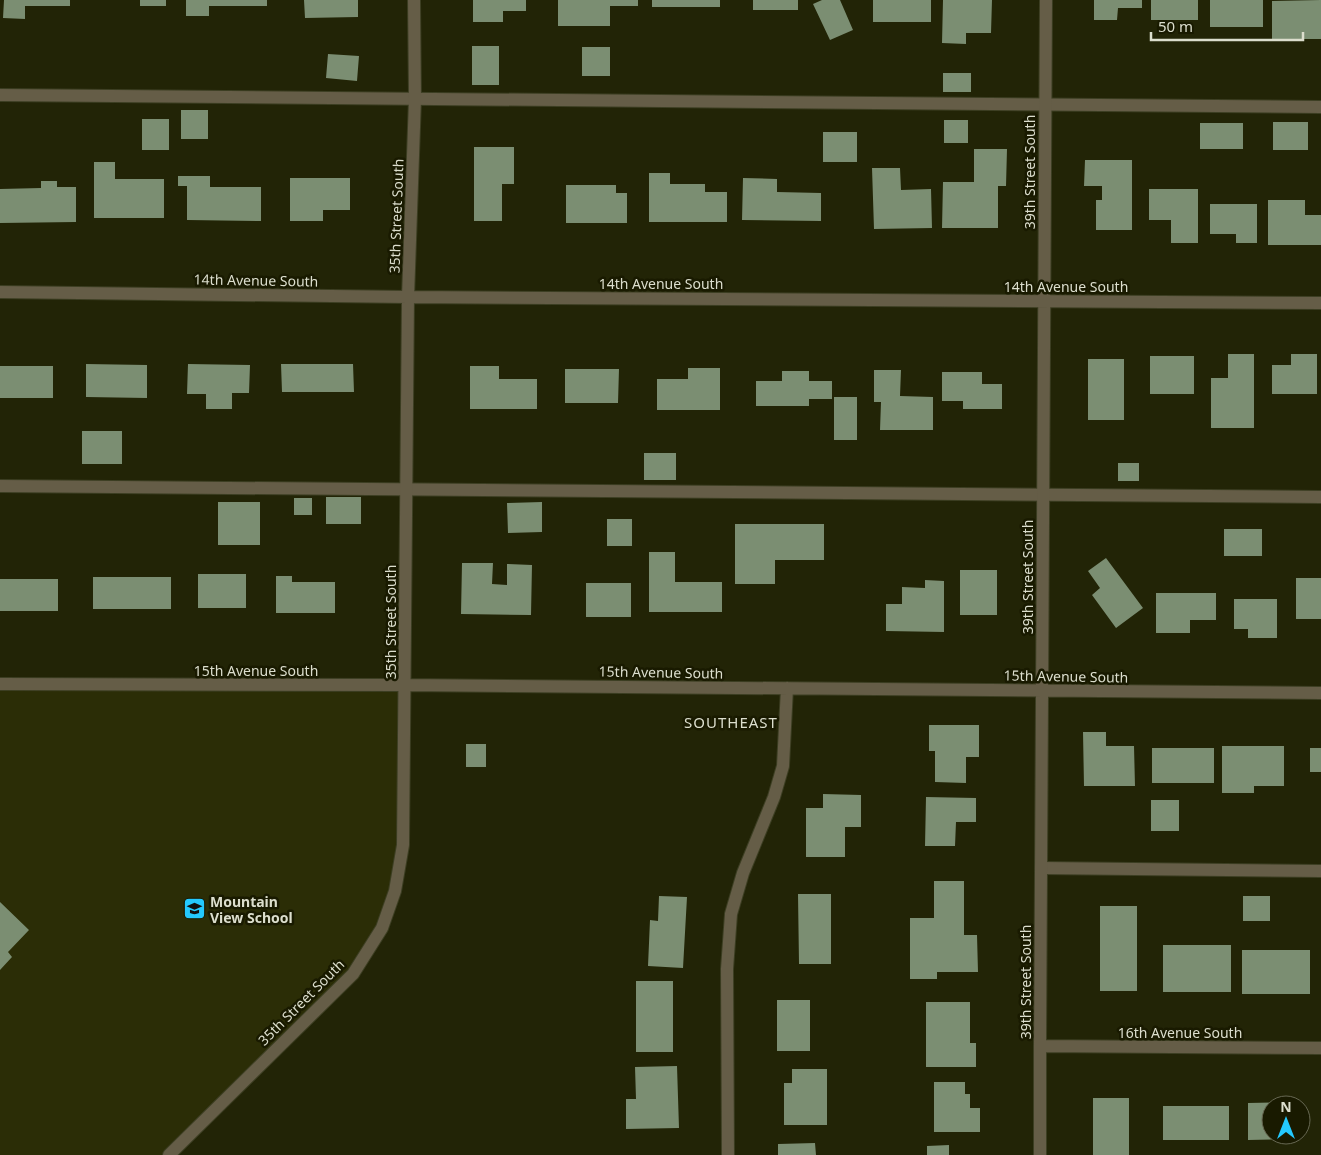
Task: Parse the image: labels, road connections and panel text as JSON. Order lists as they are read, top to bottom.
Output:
{
  "streets": {
    "street": [
      "39th Street South",
      "35th Street South",
      "14th Avenue South",
      "15th Avenue South",
      "16th Avenue South"
    ]
  },
  "crossings": [
    ["39th Street South", "14th Avenue South"],
    ["39th Street South", "15th Avenue South"],
    ["39th Street South", "16th Avenue South"],
    ["35th Street South", "14th Avenue South"],
    ["35th Street South", "15th Avenue South"]
  ],
  "districts": ["SOUTHEAST"],
  "places": {
    "school or university": ["Mountain View School"]
  },
  "scale_bar": "50 m",
  "north": "top"
}
